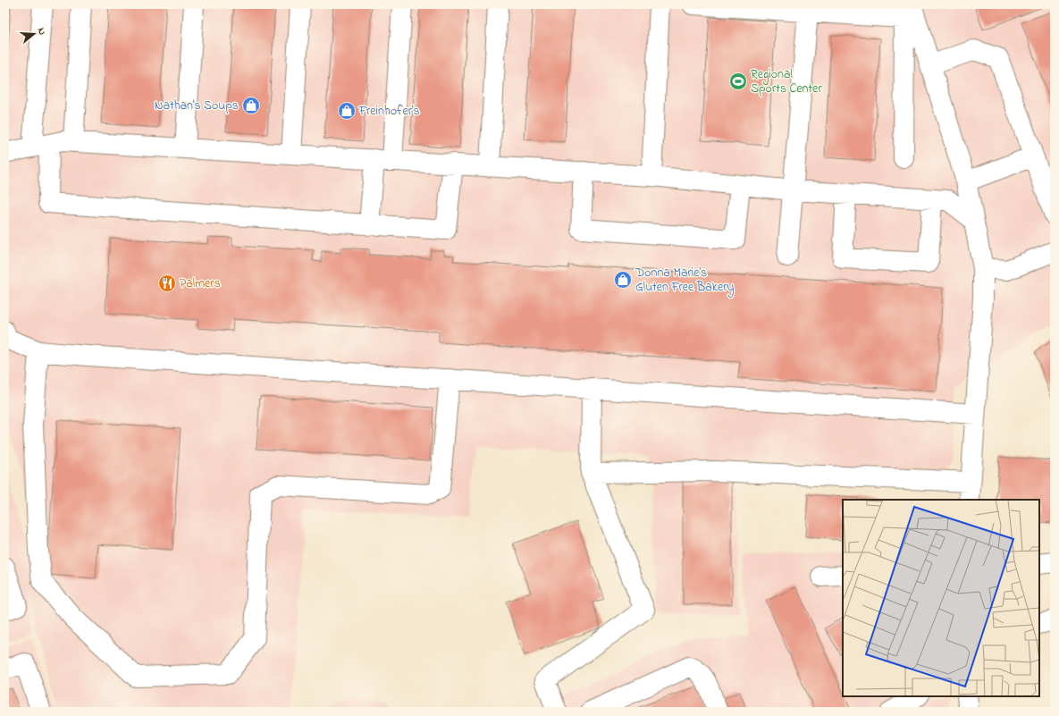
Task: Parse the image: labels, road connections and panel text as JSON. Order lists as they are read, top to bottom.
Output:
{
  "places": {
    "sports": ["Regional Sports Center"],
    "shop": ["Nathan's Soups", "Freinhofer's", "Donna Marie's Gluten Free Bakery"],
    "restaurant": ["Palmers"]
  },
  "north": "right"
}
